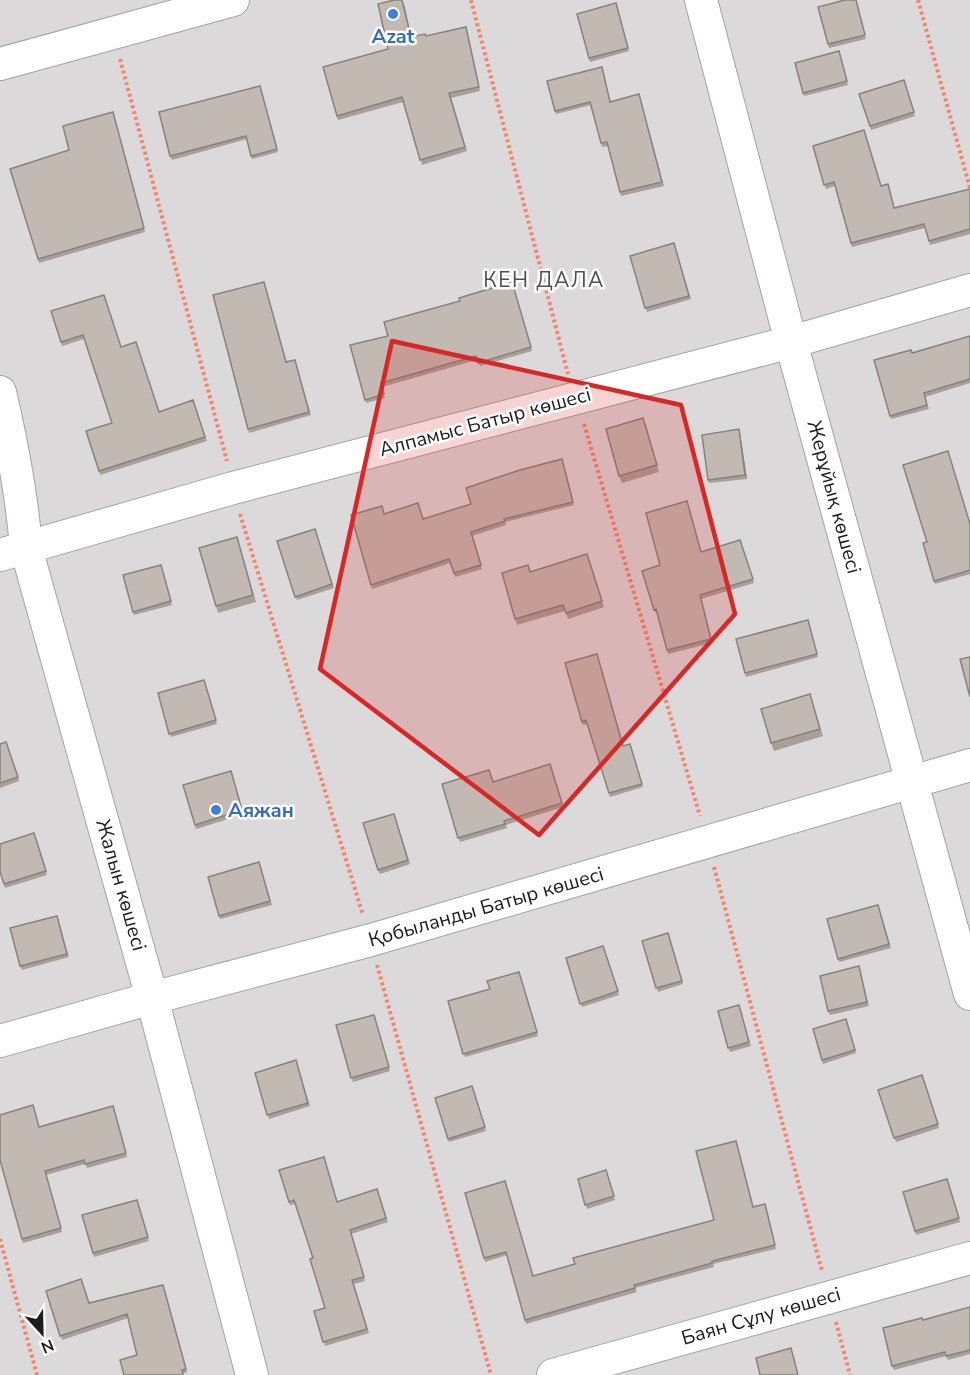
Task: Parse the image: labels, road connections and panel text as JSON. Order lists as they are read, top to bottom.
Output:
{
  "streets": {
    "street": [
      "Алпамыс Батыр көшесі",
      "Жерұйық көшесі",
      "Жалын көшесі",
      "Қобыланды Батыр көшесі",
      "Баян Сұлу көшесі"
    ]
  },
  "crossings": [
    ["Алпамыс Батыр көшесі", "Жерұйық көшесі"],
    ["Алпамыс Батыр көшесі", "Жалын көшесі"],
    ["Жерұйық көшесі", "Қобыланды Батыр көшесі"],
    ["Жалын көшесі", "Қобыланды Батыр көшесі"]
  ],
  "districts": ["КЕН ДАЛА"],
  "places": ["Azat", "Аяжан"],
  "north": "bottom"
}
